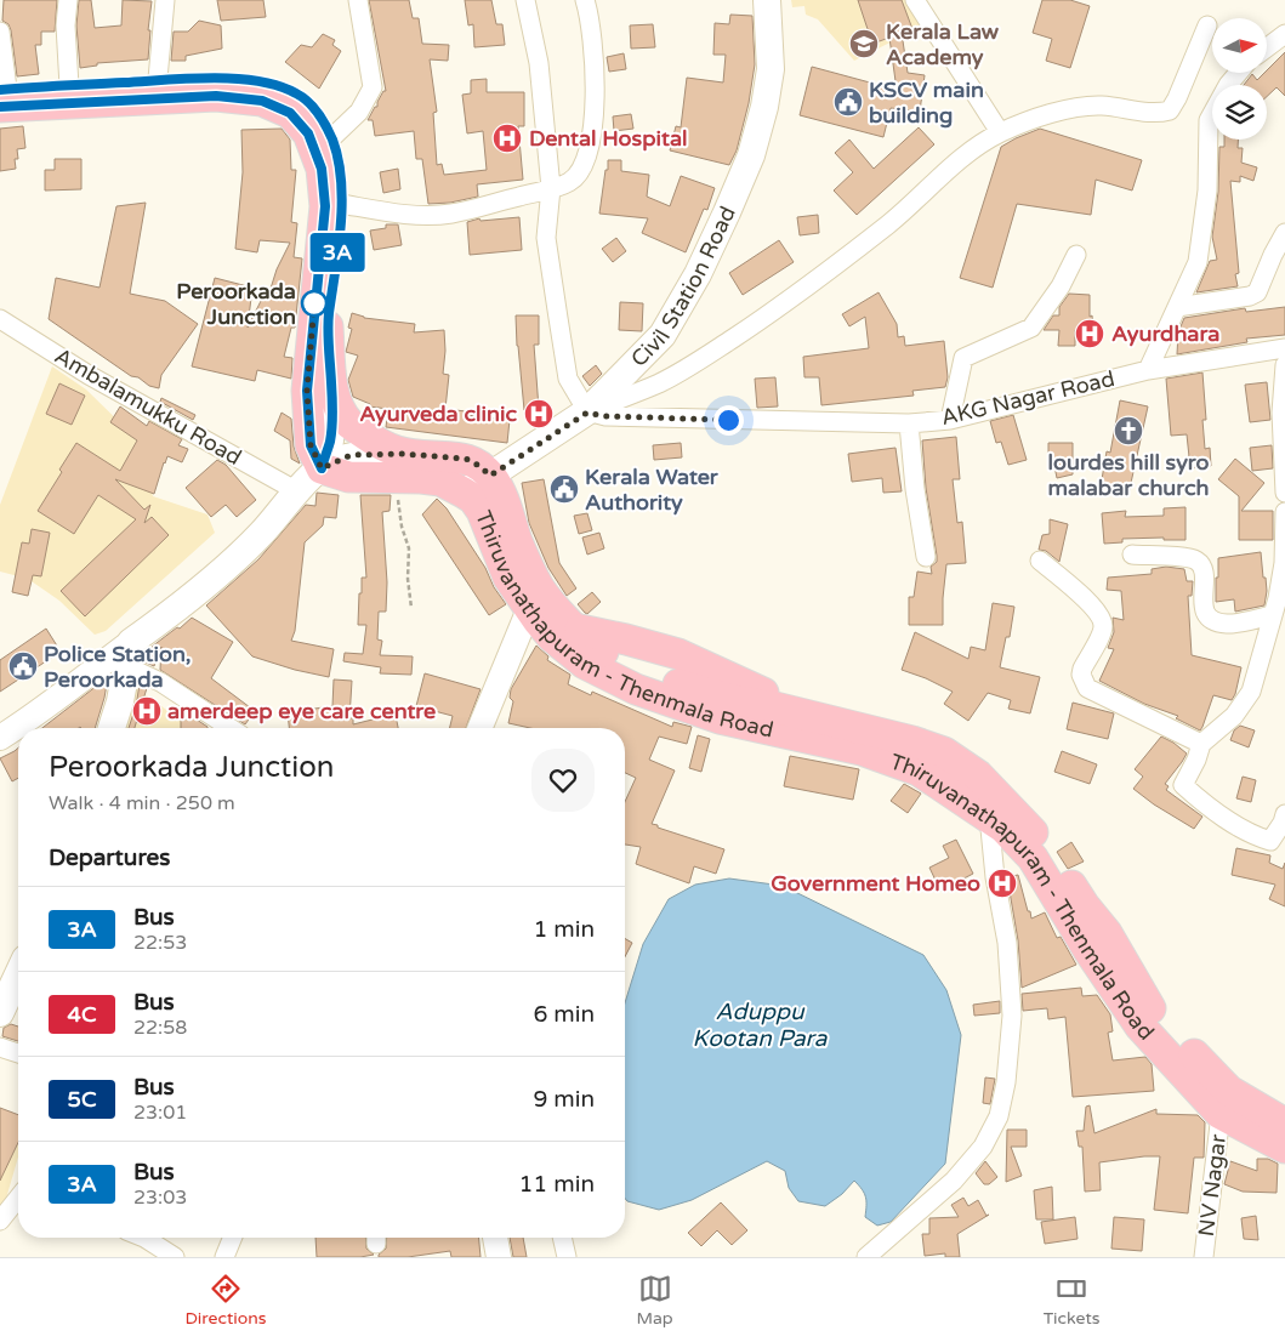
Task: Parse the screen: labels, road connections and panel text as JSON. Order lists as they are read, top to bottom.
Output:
{
  "streets": {
    "main road": ["Civil Station Road", "Thiruvanathapuram - Thenmala Road"],
    "street": ["AKG Nagar Road", "Ambalamukku Road", "NV Nagar"]
  },
  "crossings": [
    ["Civil Station Road", "AKG Nagar Road"],
    ["Civil Station Road", "Thiruvanathapuram - Thenmala Road"],
    ["Thiruvanathapuram - Thenmala Road", "NV Nagar"]
  ],
  "water": ["Aduppu Kootan Para"],
  "places": {
    "school or university": ["Kerala Law Academy"],
    "public building": ["KSCV main building", "Kerala Water Authority", "Police Station, Peroorkada"],
    "hospital": [
      "Dental Hospital",
      "Ayurdhara",
      "Ayurveda clinic",
      "amerdeep eye care centre",
      "Government Homeo"
    ],
    "other": ["Peroorkada Junction"],
    "church": ["lourdes hill syro malabar church"]
  },
  "lines": ["bus line 3A"],
  "north": "right",
  "page": {
    "on_map": "3A",
    "heading": [
      ["Peroorkada Junction", "Walk · 4 min · 250 m"],
      "Departures"
    ],
    "list": [
      {
        "mark": "3A",
        "name": "Bus",
        "note": "22:53",
        "value": "1 min"
      },
      {
        "mark": "4C",
        "name": "Bus",
        "note": "22:58",
        "value": "6 min"
      },
      {
        "mark": "5C",
        "name": "Bus",
        "note": "23:01",
        "value": "9 min"
      },
      {
        "mark": "3A",
        "name": "Bus",
        "note": "23:03",
        "value": "11 min"
      }
    ],
    "tabs": ["Directions", "Map", "Tickets"]
  }
}
